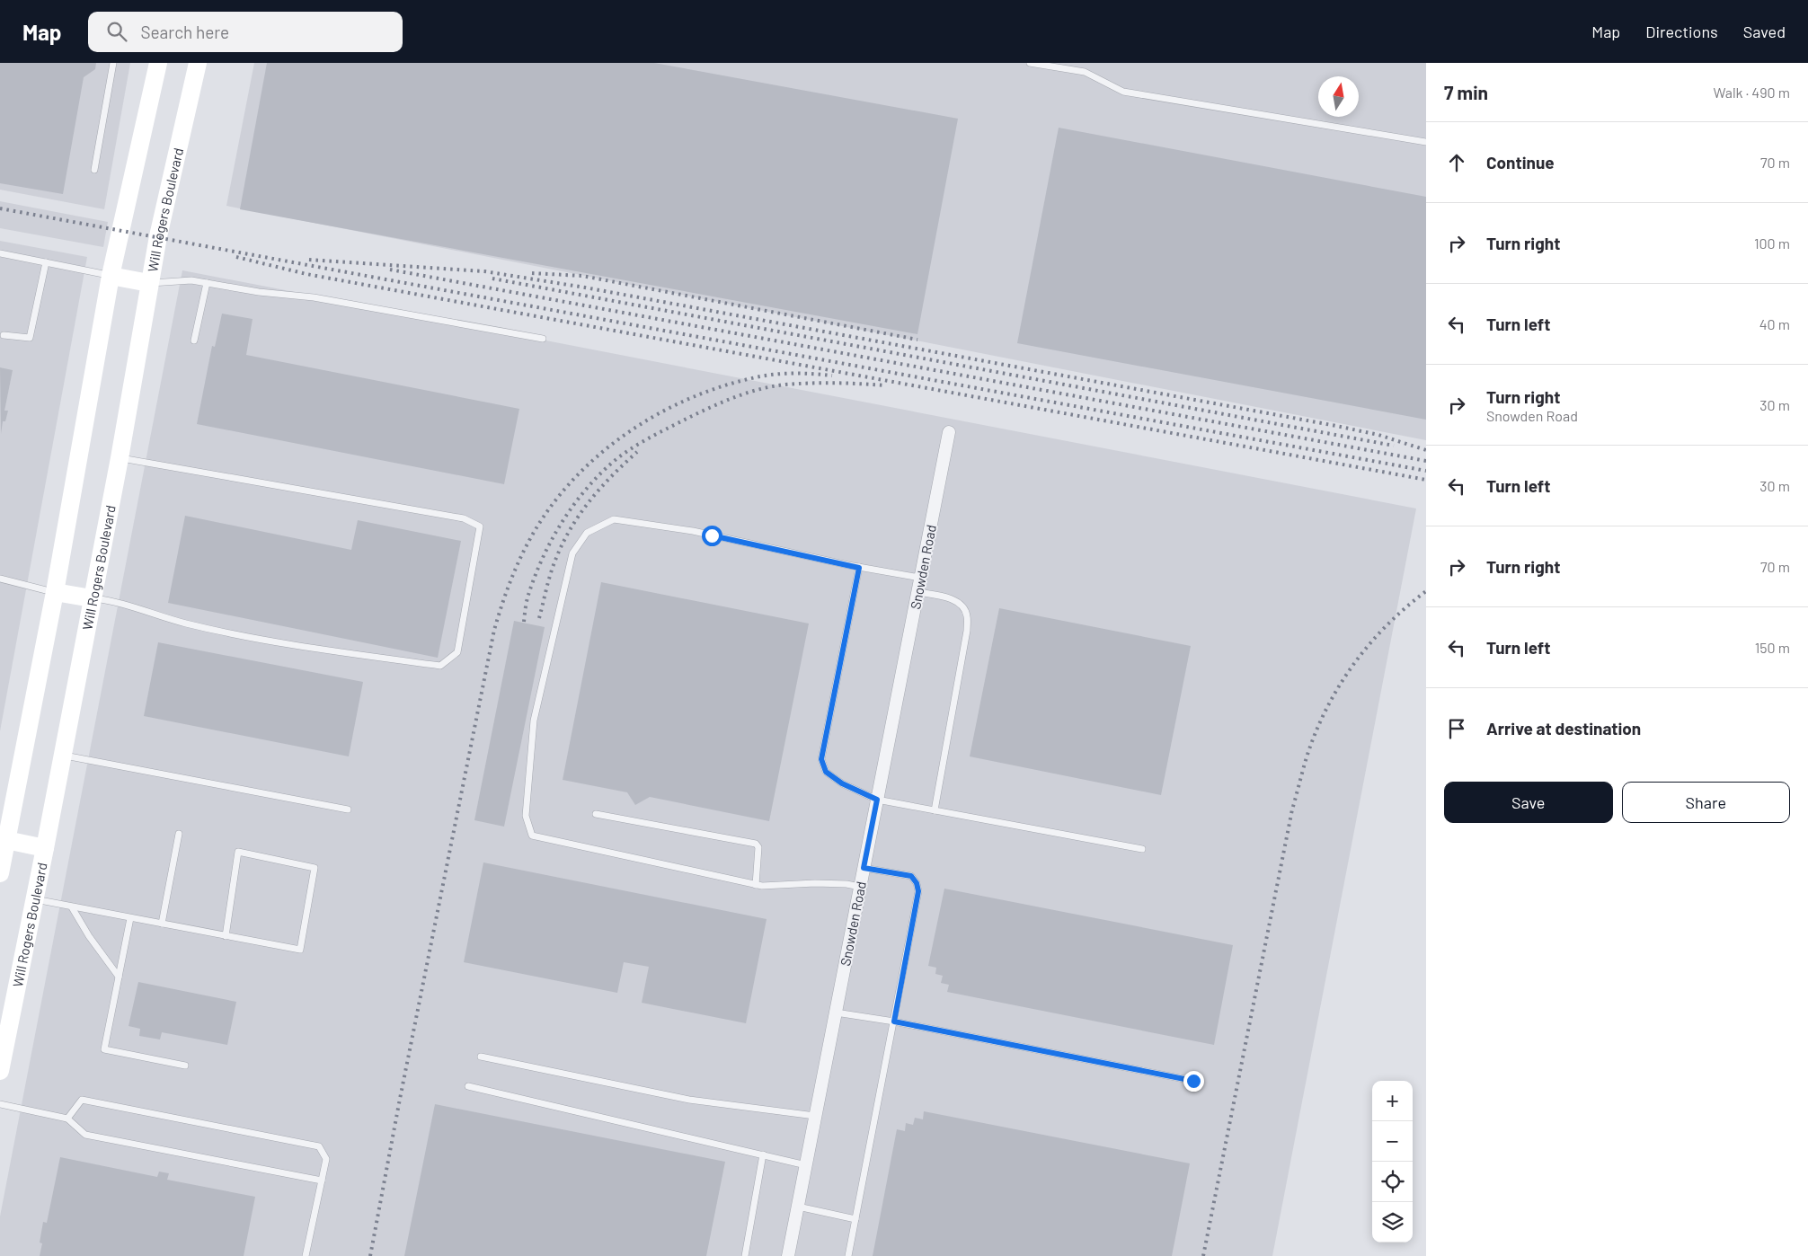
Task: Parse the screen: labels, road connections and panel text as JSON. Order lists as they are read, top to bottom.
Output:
{
  "streets": {
    "main road": ["Will Rogers Boulevard"],
    "street": ["Snowden Road"]
  },
  "north": "top",
  "page": {
    "header": "Map",
    "search": "Search here",
    "nav": ["Map", "Directions", "Saved"],
    "heading": ["7 min", "Walk · 490 m"],
    "list": [
      ["Continue", "70 m"],
      ["Turn right", "100 m"],
      ["Turn left", "40 m"],
      ["Turn right", "Snowden Road", "30 m"],
      ["Turn left", "30 m"],
      ["Turn right", "70 m"],
      ["Turn left", "150 m"],
      "Arrive at destination"
    ],
    "buttons": ["Save", "Share"],
    "map_buttons": ["+", "−"]
  }
}
